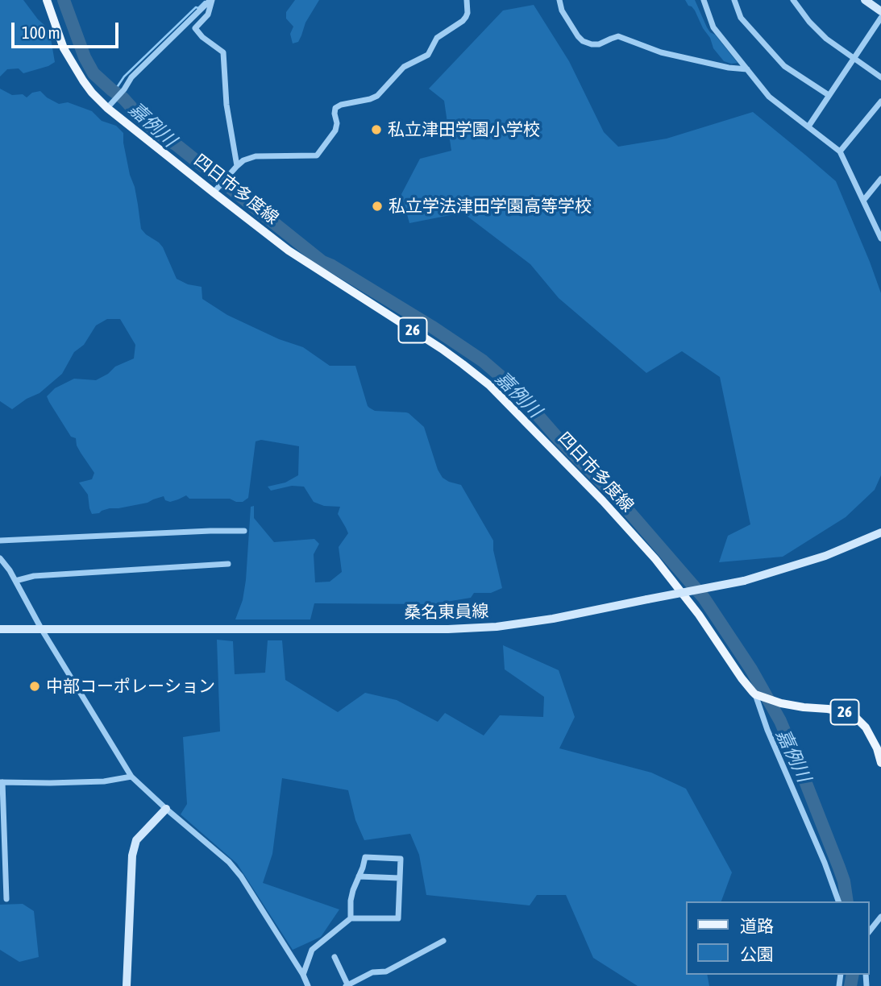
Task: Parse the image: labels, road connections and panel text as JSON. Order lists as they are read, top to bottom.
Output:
{
  "streets": {
    "main road": ["四日市多度線", "26", "桑名東員線"]
  },
  "crossings": [
    ["四日市多度線", "26"]
  ],
  "water": ["嘉例川"],
  "places": ["私立津田学園小学校", "私立学法津田学園高等学校", "中部コーポレーション"],
  "legend": ["道路", "公園"],
  "scale_bar": "100 m"
}
